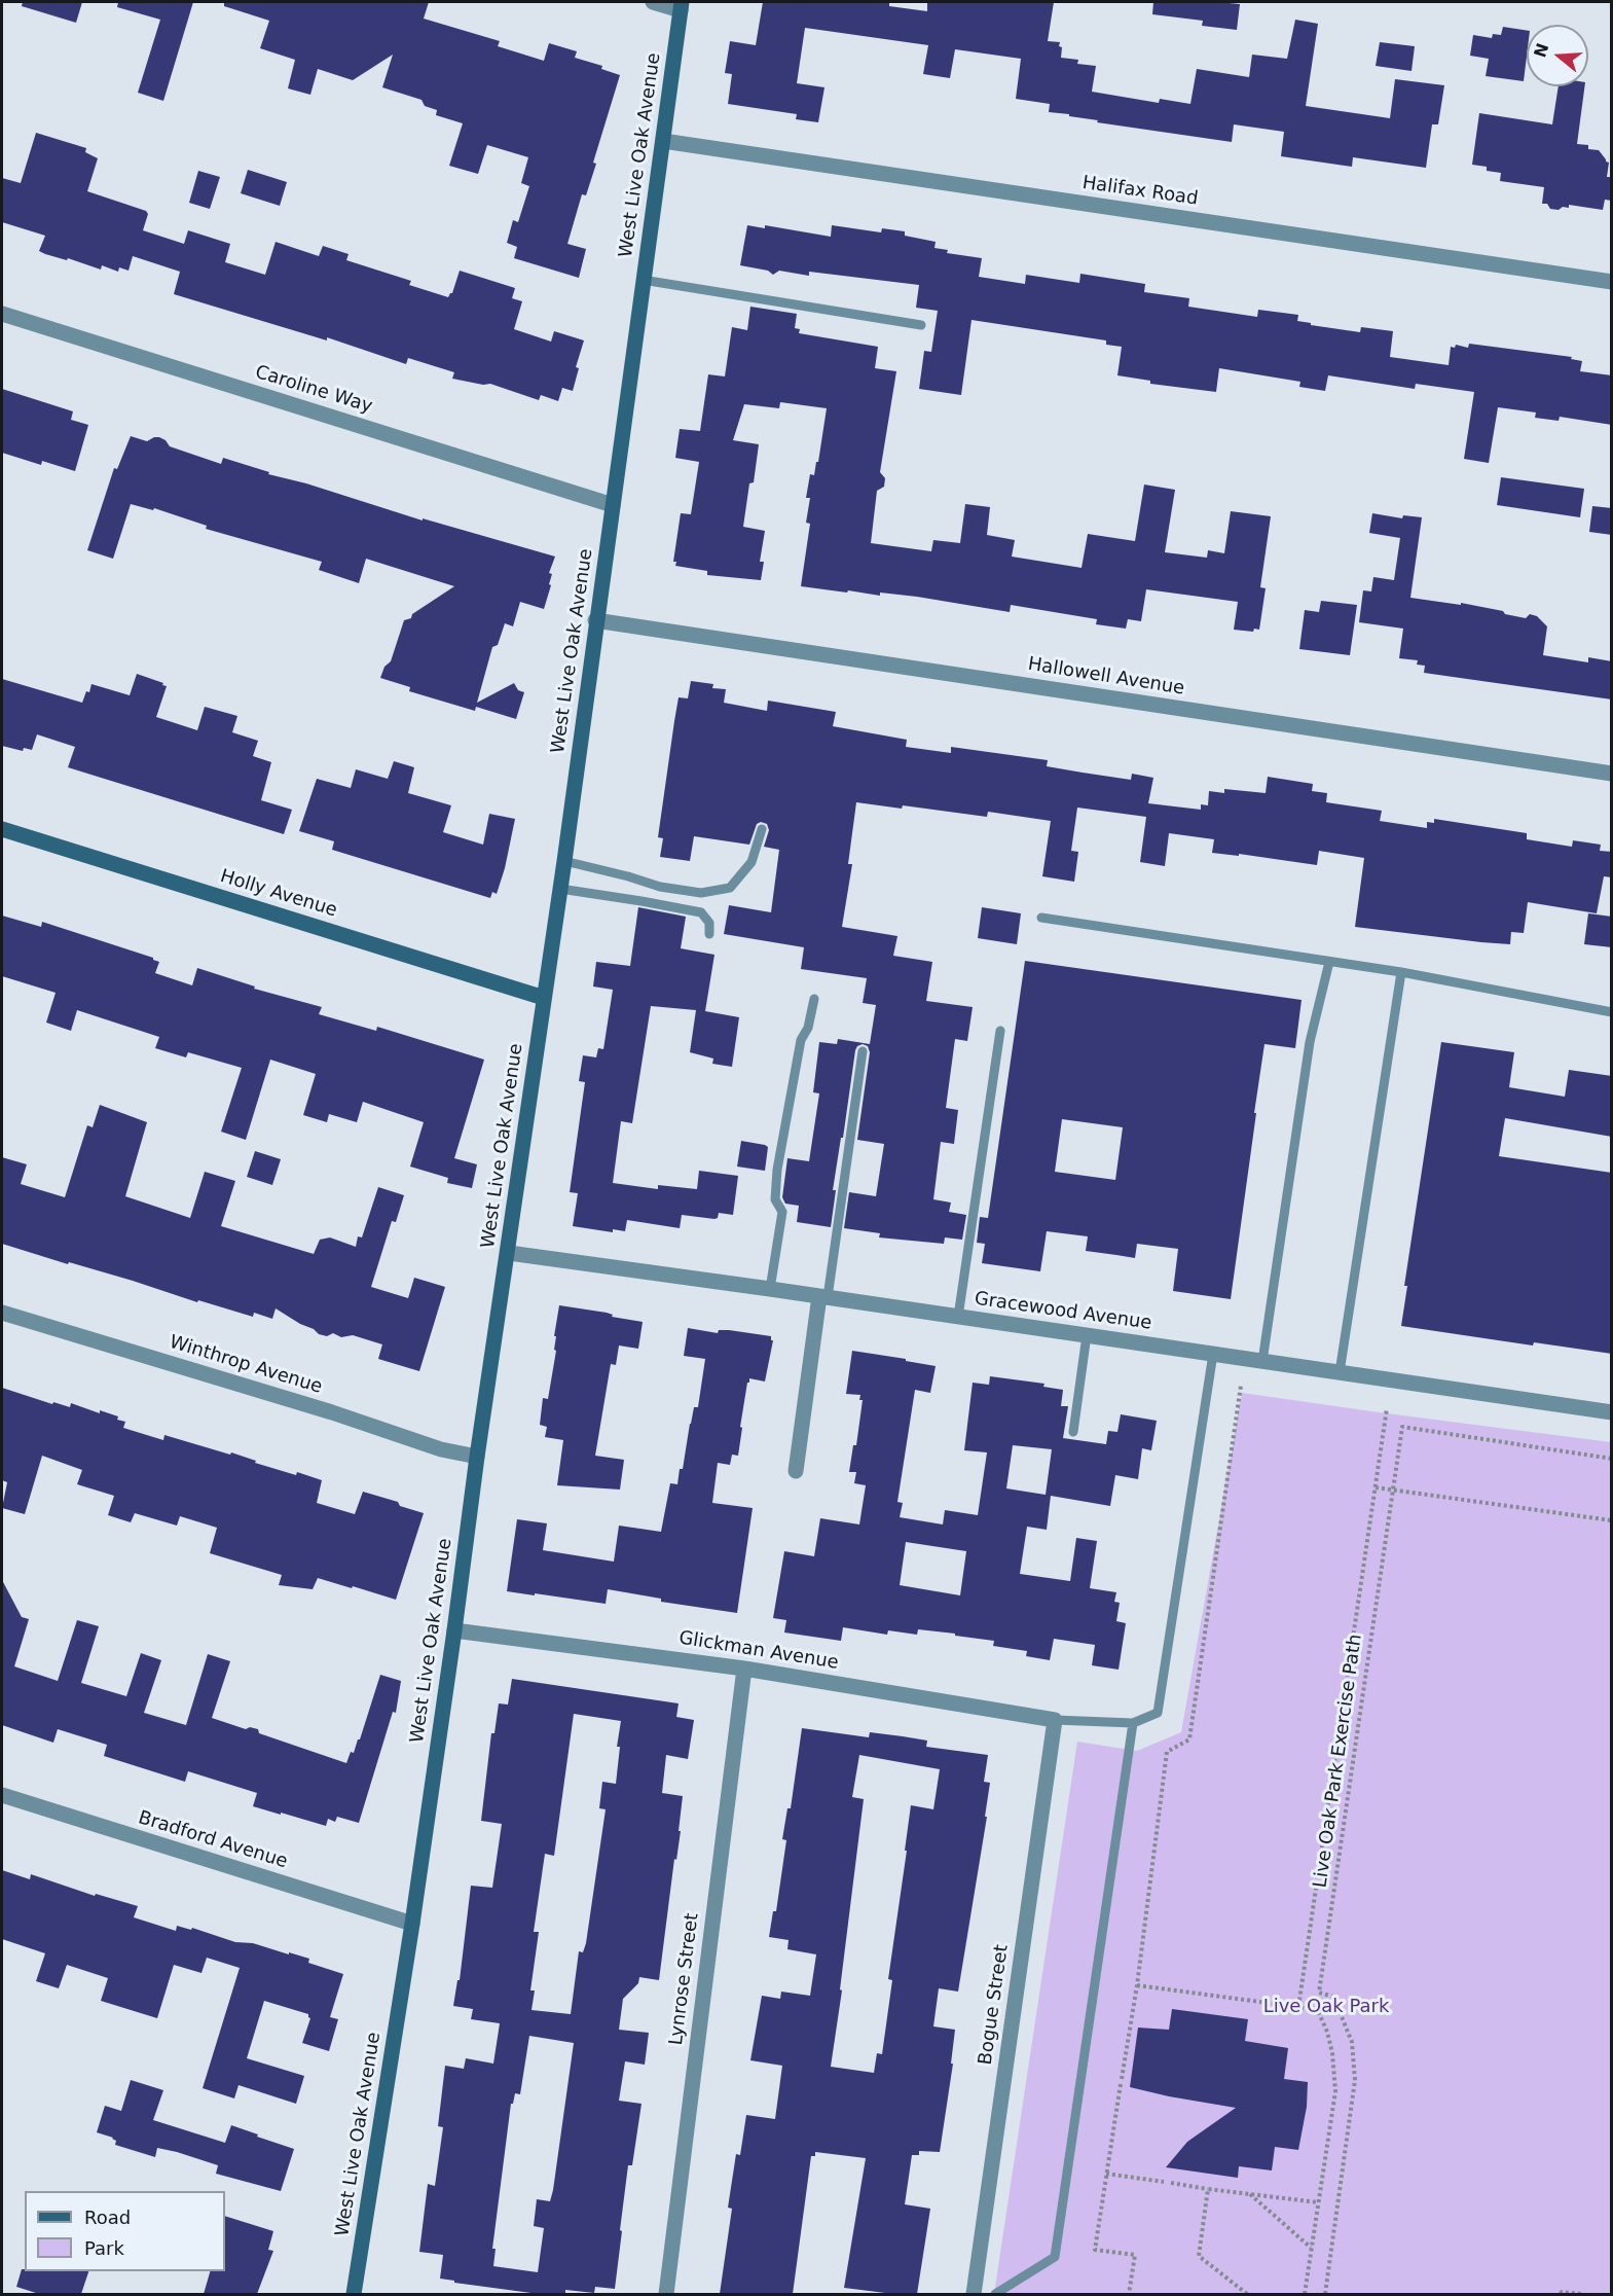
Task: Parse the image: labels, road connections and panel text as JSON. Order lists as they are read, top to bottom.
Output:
{
  "streets": {
    "street": [
      "West Live Oak Avenue",
      "Halifax Road",
      "Caroline Way",
      "Hallowell Avenue",
      "Holly Avenue",
      "Gracewood Avenue",
      "Winthrop Avenue",
      "Glickman Avenue",
      "Bradford Avenue",
      "Lynrose Street",
      "Bogue Street"
    ],
    "path": ["Live Oak Park Exercise Path"]
  },
  "crossings": [
    ["West Live Oak Avenue", "Halifax Road"],
    ["West Live Oak Avenue", "Caroline Way"],
    ["West Live Oak Avenue", "Hallowell Avenue"],
    ["West Live Oak Avenue", "Holly Avenue"],
    ["West Live Oak Avenue", "Gracewood Avenue"],
    ["West Live Oak Avenue", "Winthrop Avenue"],
    ["West Live Oak Avenue", "Glickman Avenue"],
    ["West Live Oak Avenue", "Bradford Avenue"],
    ["Glickman Avenue", "Lynrose Street"],
    ["Glickman Avenue", "Bogue Street"]
  ],
  "parks": ["Live Oak Park"],
  "legend": ["Road", "Park"],
  "north": "left"
}
